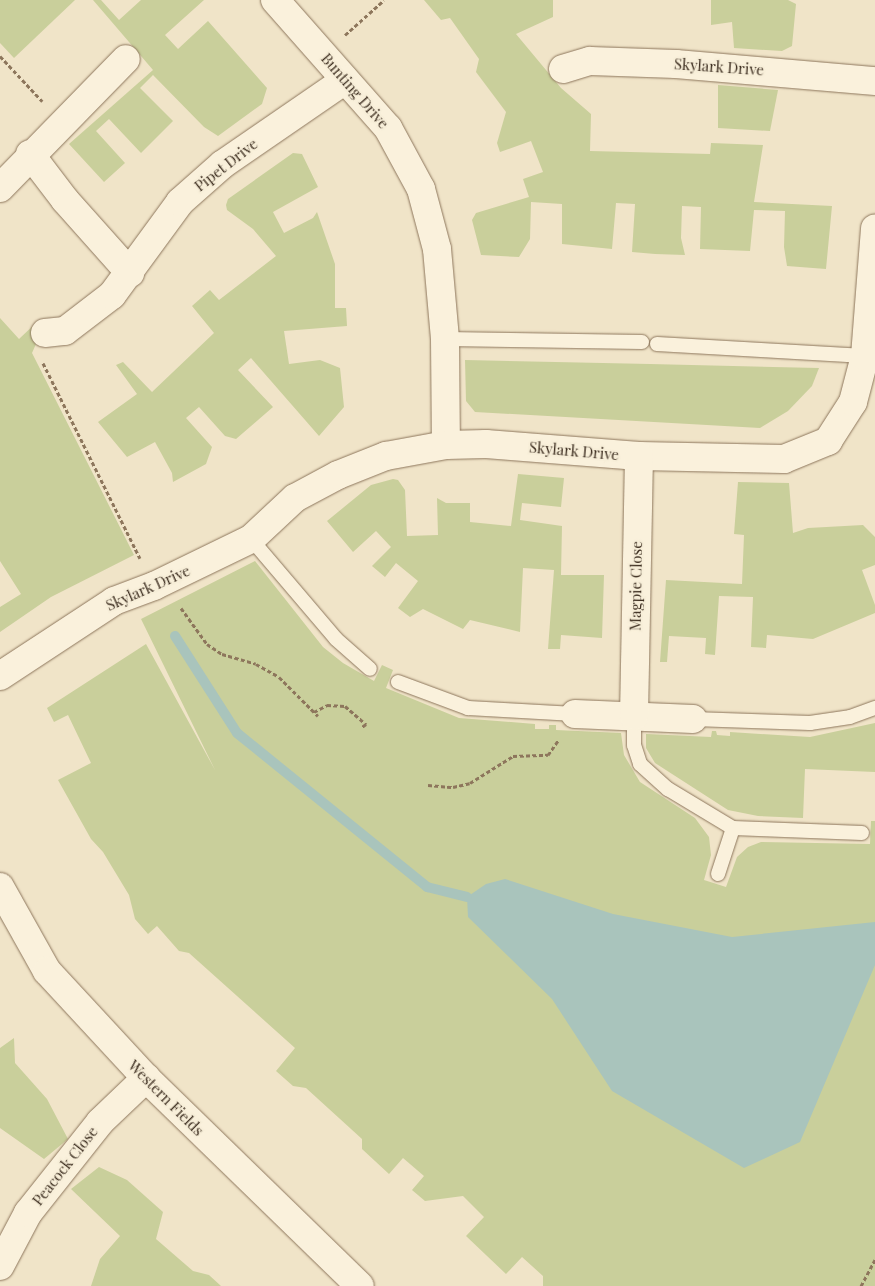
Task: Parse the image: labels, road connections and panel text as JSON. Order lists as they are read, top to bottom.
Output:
{
  "streets": {
    "street": [
      "Skylark Drive",
      "Bunting Drive",
      "Pipet Drive",
      "Magpie Close",
      "Western Fields",
      "Peacock Close"
    ]
  },
  "crossings": [
    ["Skylark Drive", "Bunting Drive"],
    ["Skylark Drive", "Magpie Close"],
    ["Bunting Drive", "Pipet Drive"],
    ["Western Fields", "Peacock Close"]
  ]
}
